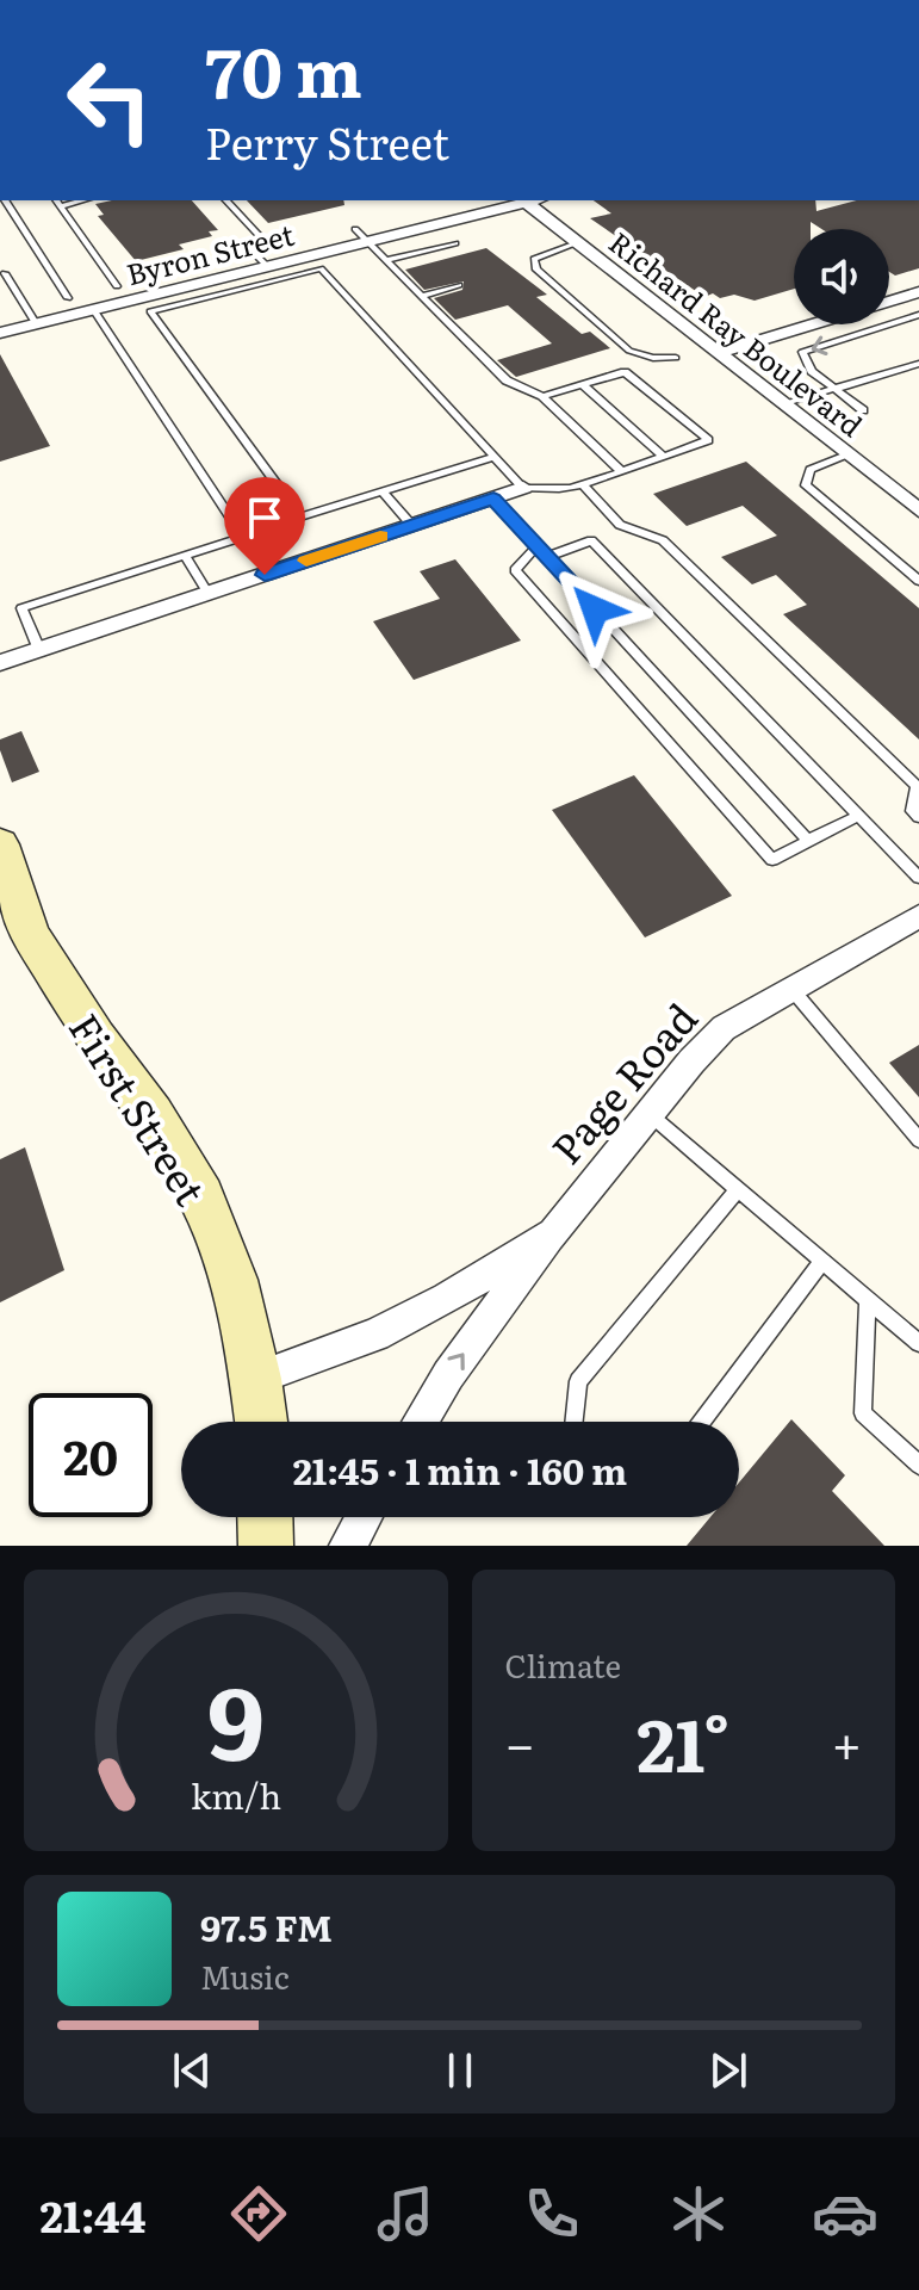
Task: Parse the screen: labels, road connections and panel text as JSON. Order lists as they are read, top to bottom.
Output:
{
  "streets": {
    "street": [
      "Byron Street",
      "Richard Ray Boulevard",
      "Page Road",
      "First Street"
    ]
  },
  "crossings": [
    ["Page Road", "First Street"]
  ],
  "page": {
    "turn": ["70 m", "Perry Street"],
    "limit": "20",
    "trip": "21:45 · 1 min · 160 m",
    "tile": "Climate",
    "heat": ["−", "21°", "+"],
    "song": ["97.5 FM", "Music"],
    "tabs": "21:44",
    "gauge": ["9", "km/h"]
  }
}
